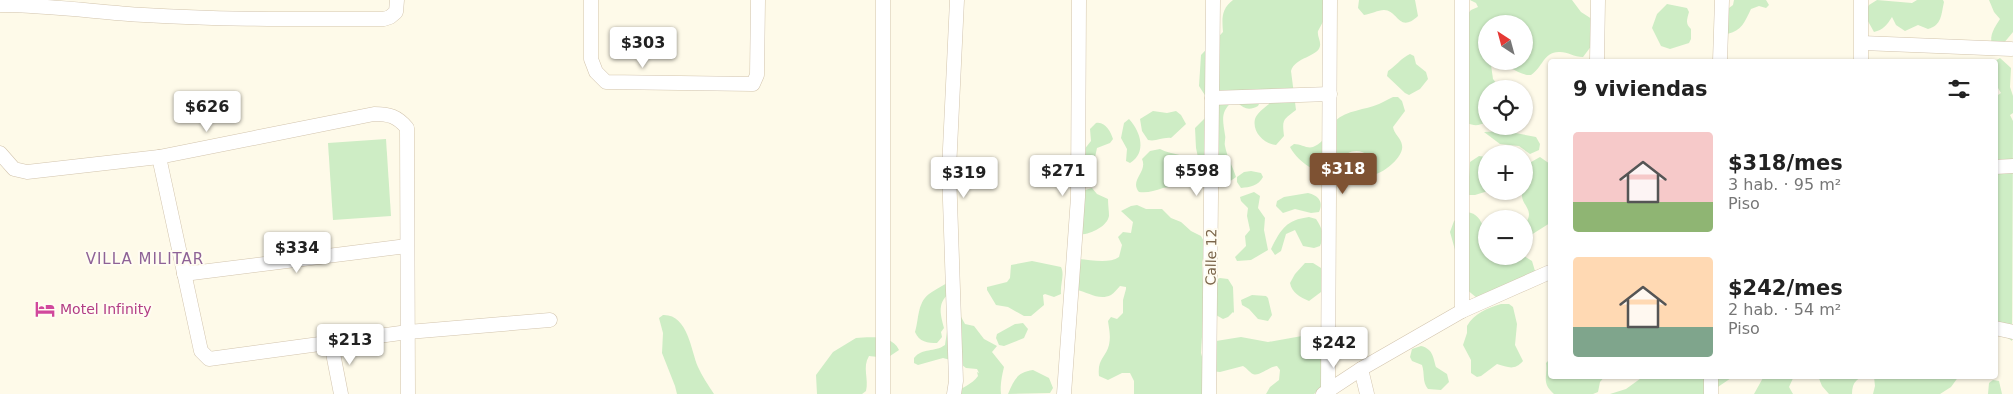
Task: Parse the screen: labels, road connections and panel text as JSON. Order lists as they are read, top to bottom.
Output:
{
  "streets": {
    "street": ["Calle 12"]
  },
  "districts": ["VILLA MILITAR"],
  "places": {
    "hotel": ["Motel Infinity"]
  },
  "north": "top left",
  "page": {
    "map_buttons": ["+", "−"],
    "price": [
      "$303",
      "$626",
      "$318",
      "$271",
      "$598",
      "$319",
      "$334",
      "$213",
      "$242"
    ],
    "heading": "9 viviendas",
    "list": [
      {
        "name": "$318/mes",
        "note": "3 hab. · 95 m² · Piso"
      },
      {
        "name": "$242/mes",
        "note": "2 hab. · 54 m² · Piso"
      }
    ]
  }
}
